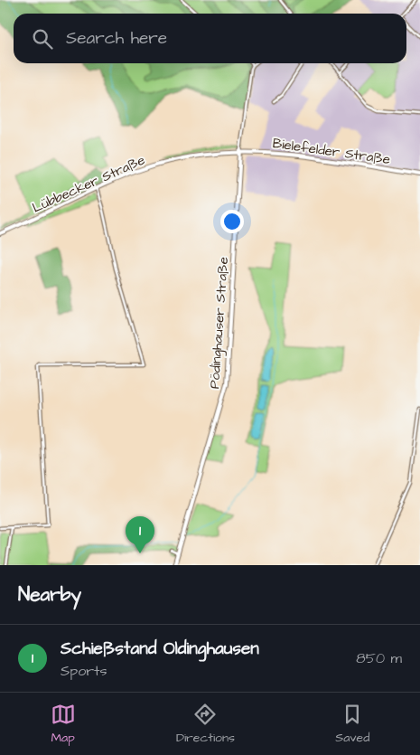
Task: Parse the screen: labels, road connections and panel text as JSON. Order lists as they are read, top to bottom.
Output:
{
  "streets": {
    "main road": ["Bielefelder Straße", "Lübbecker Straße", "Pödinghauser Straße"]
  },
  "crossings": [
    ["Bielefelder Straße", "Lübbecker Straße"],
    ["Bielefelder Straße", "Pödinghauser Straße"],
    ["Lübbecker Straße", "Pödinghauser Straße"]
  ],
  "page": {
    "search": "Search here",
    "pins": "1",
    "heading": "Nearby",
    "list": [
      {
        "mark": "1",
        "name": "Schießstand Oldinghausen",
        "note": "Sports",
        "value": "850 m"
      }
    ],
    "nav": ["Map", "Directions", "Saved"]
  }
}
